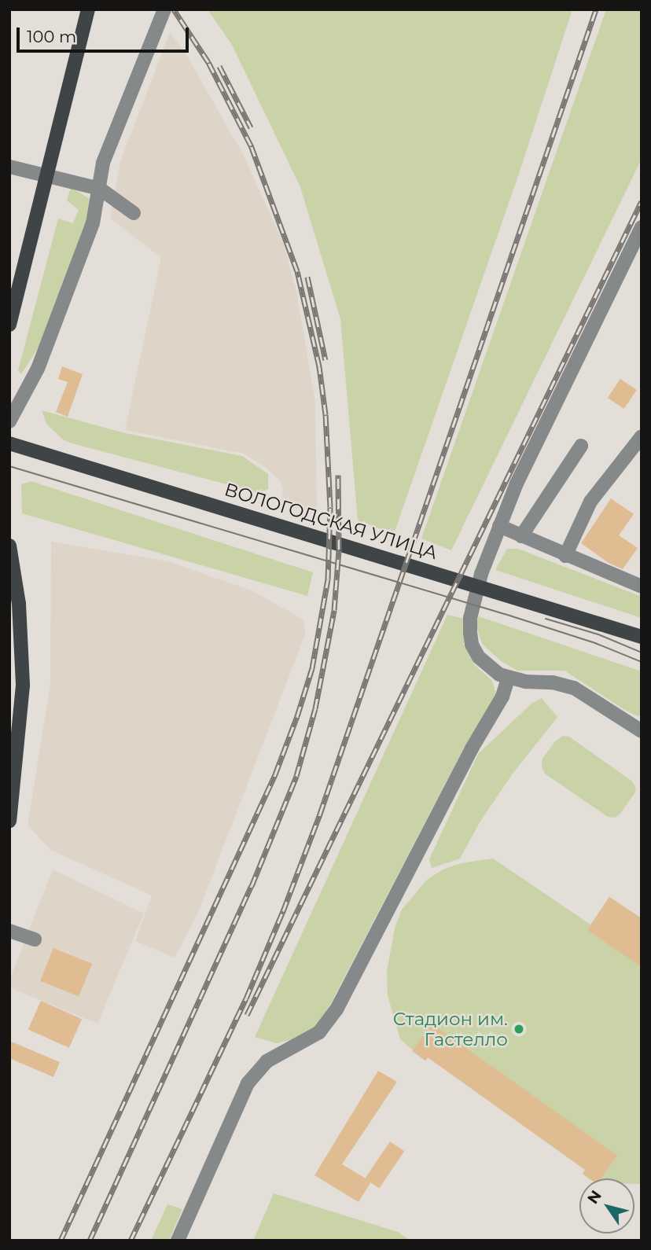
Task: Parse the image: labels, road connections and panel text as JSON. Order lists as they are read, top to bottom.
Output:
{
  "streets": {
    "main road": ["ВОЛОГОДСКАЯ УЛИЦА"]
  },
  "places": ["Стадион им. Гастелло"],
  "scale_bar": "100 m",
  "north": "top left"
}
